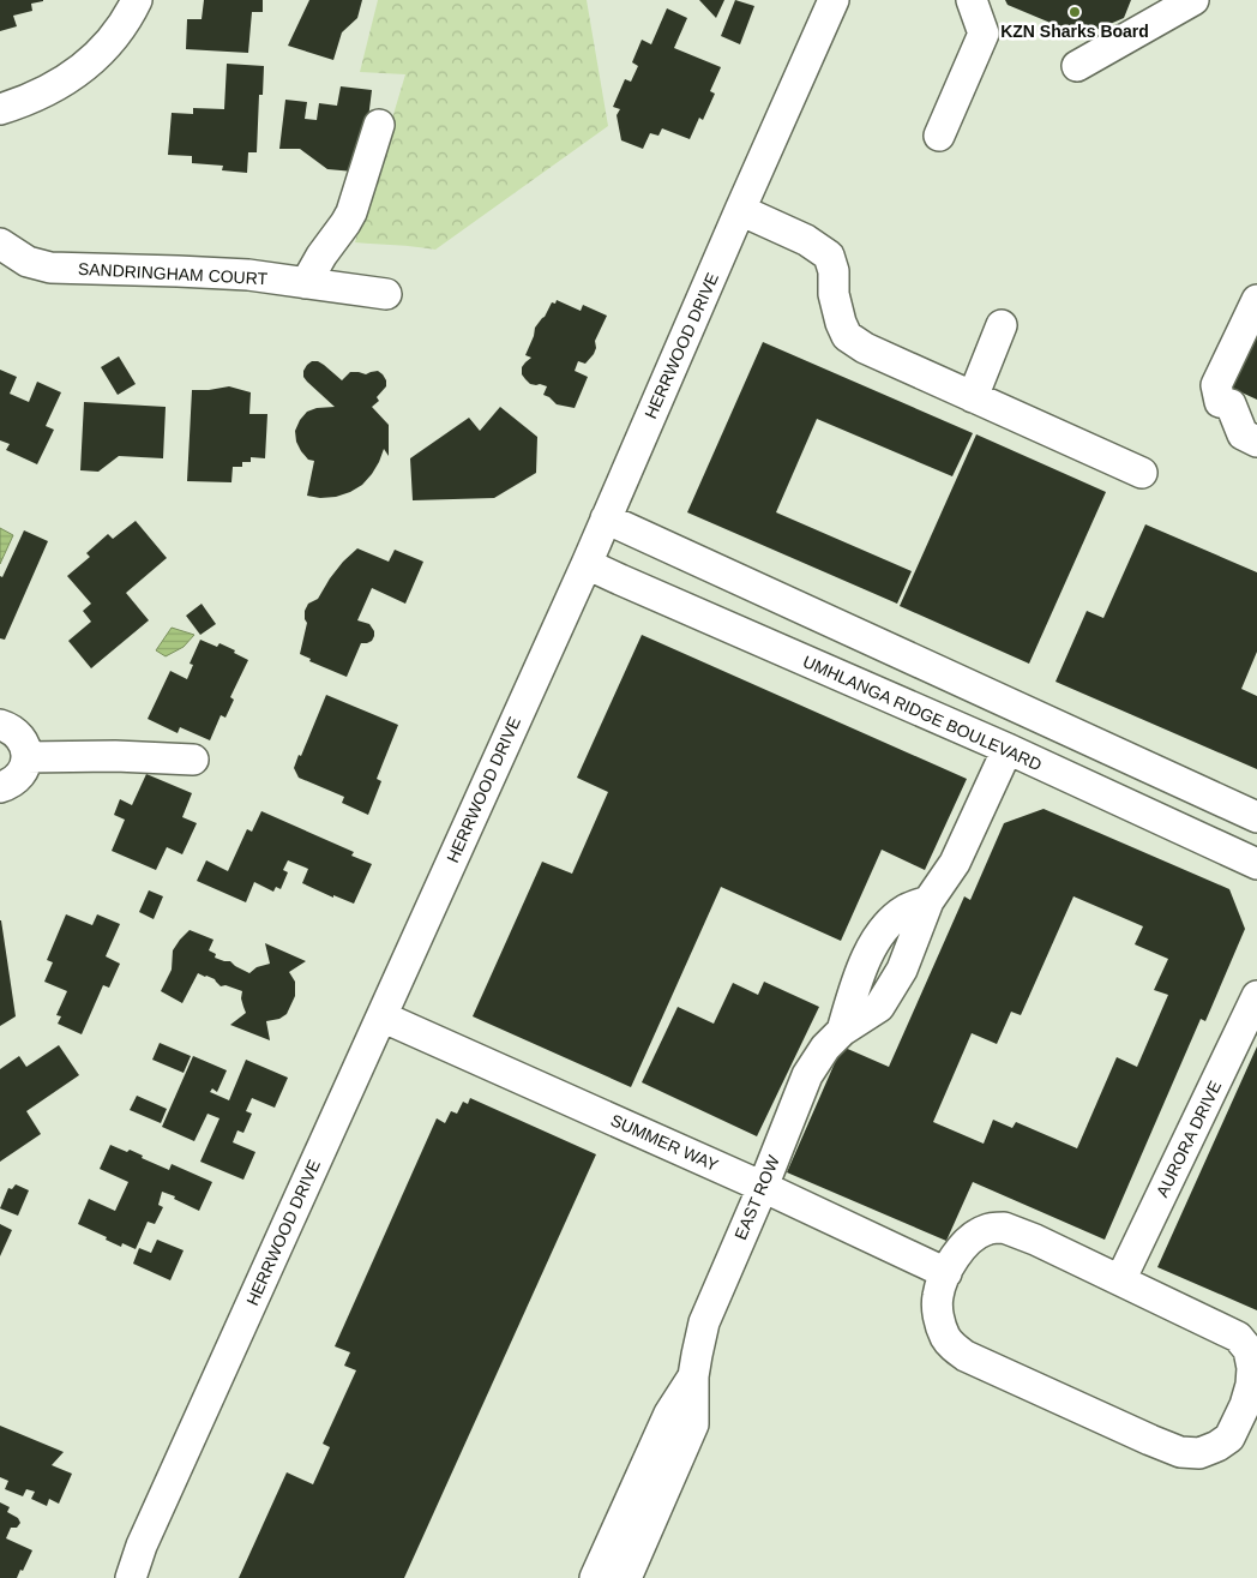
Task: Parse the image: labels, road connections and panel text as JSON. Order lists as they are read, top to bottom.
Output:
{
  "streets": {
    "street": [
      "SANDRINGHAM COURT",
      "HERRWOOD DRIVE",
      "UMHLANGA RIDGE BOULEVARD",
      "AURORA DRIVE",
      "SUMMER WAY",
      "EAST ROW"
    ]
  },
  "crossings": [
    ["HERRWOOD DRIVE", "UMHLANGA RIDGE BOULEVARD"],
    ["HERRWOOD DRIVE", "SUMMER WAY"],
    ["UMHLANGA RIDGE BOULEVARD", "EAST ROW"],
    ["SUMMER WAY", "EAST ROW"]
  ],
  "places": ["KZN Sharks Board"]
}
